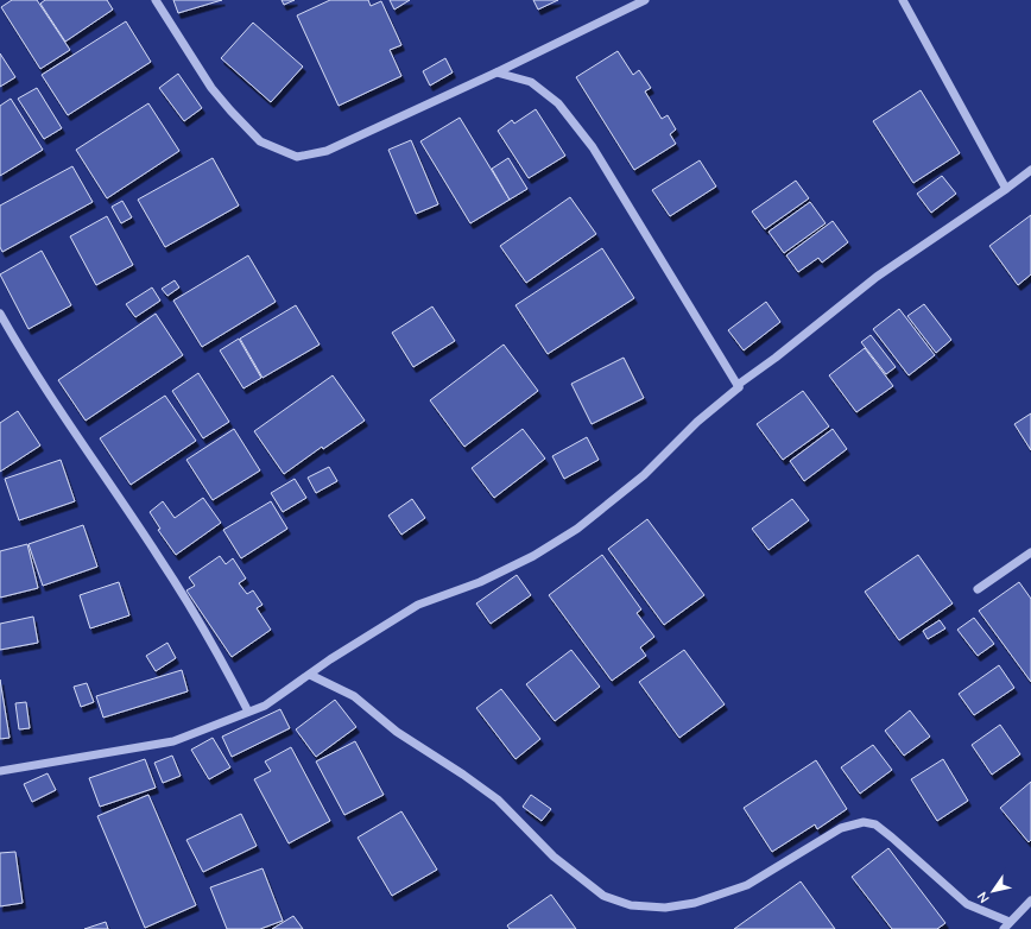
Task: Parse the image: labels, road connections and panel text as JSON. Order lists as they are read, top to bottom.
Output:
{
  "north": "bottom left"
}
